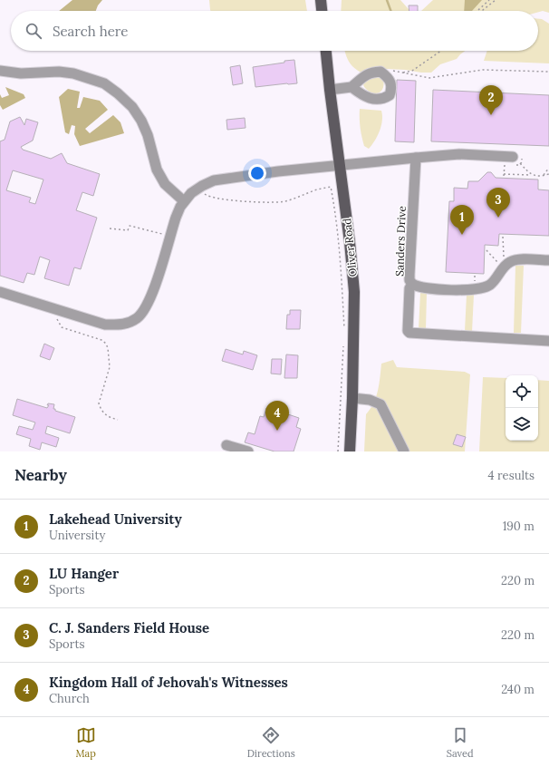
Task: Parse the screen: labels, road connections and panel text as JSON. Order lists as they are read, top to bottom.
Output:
{
  "streets": {
    "main road": ["Oliver Road"],
    "street": ["Sanders Drive"]
  },
  "page": {
    "search": "Search here",
    "pins": [
      "2",
      "3",
      "1",
      "4"
    ],
    "heading": ["Nearby", "4 results"],
    "list": [
      {
        "mark": "1",
        "name": "Lakehead University",
        "note": "University",
        "value": "190 m"
      },
      {
        "mark": "2",
        "name": "LU Hanger",
        "note": "Sports",
        "value": "220 m"
      },
      {
        "mark": "3",
        "name": "C. J. Sanders Field House",
        "note": "Sports",
        "value": "220 m"
      },
      {
        "mark": "4",
        "name": "Kingdom Hall of Jehovah's Witnesses",
        "note": "Church",
        "value": "240 m"
      }
    ],
    "nav": ["Map", "Directions", "Saved"]
  }
}
